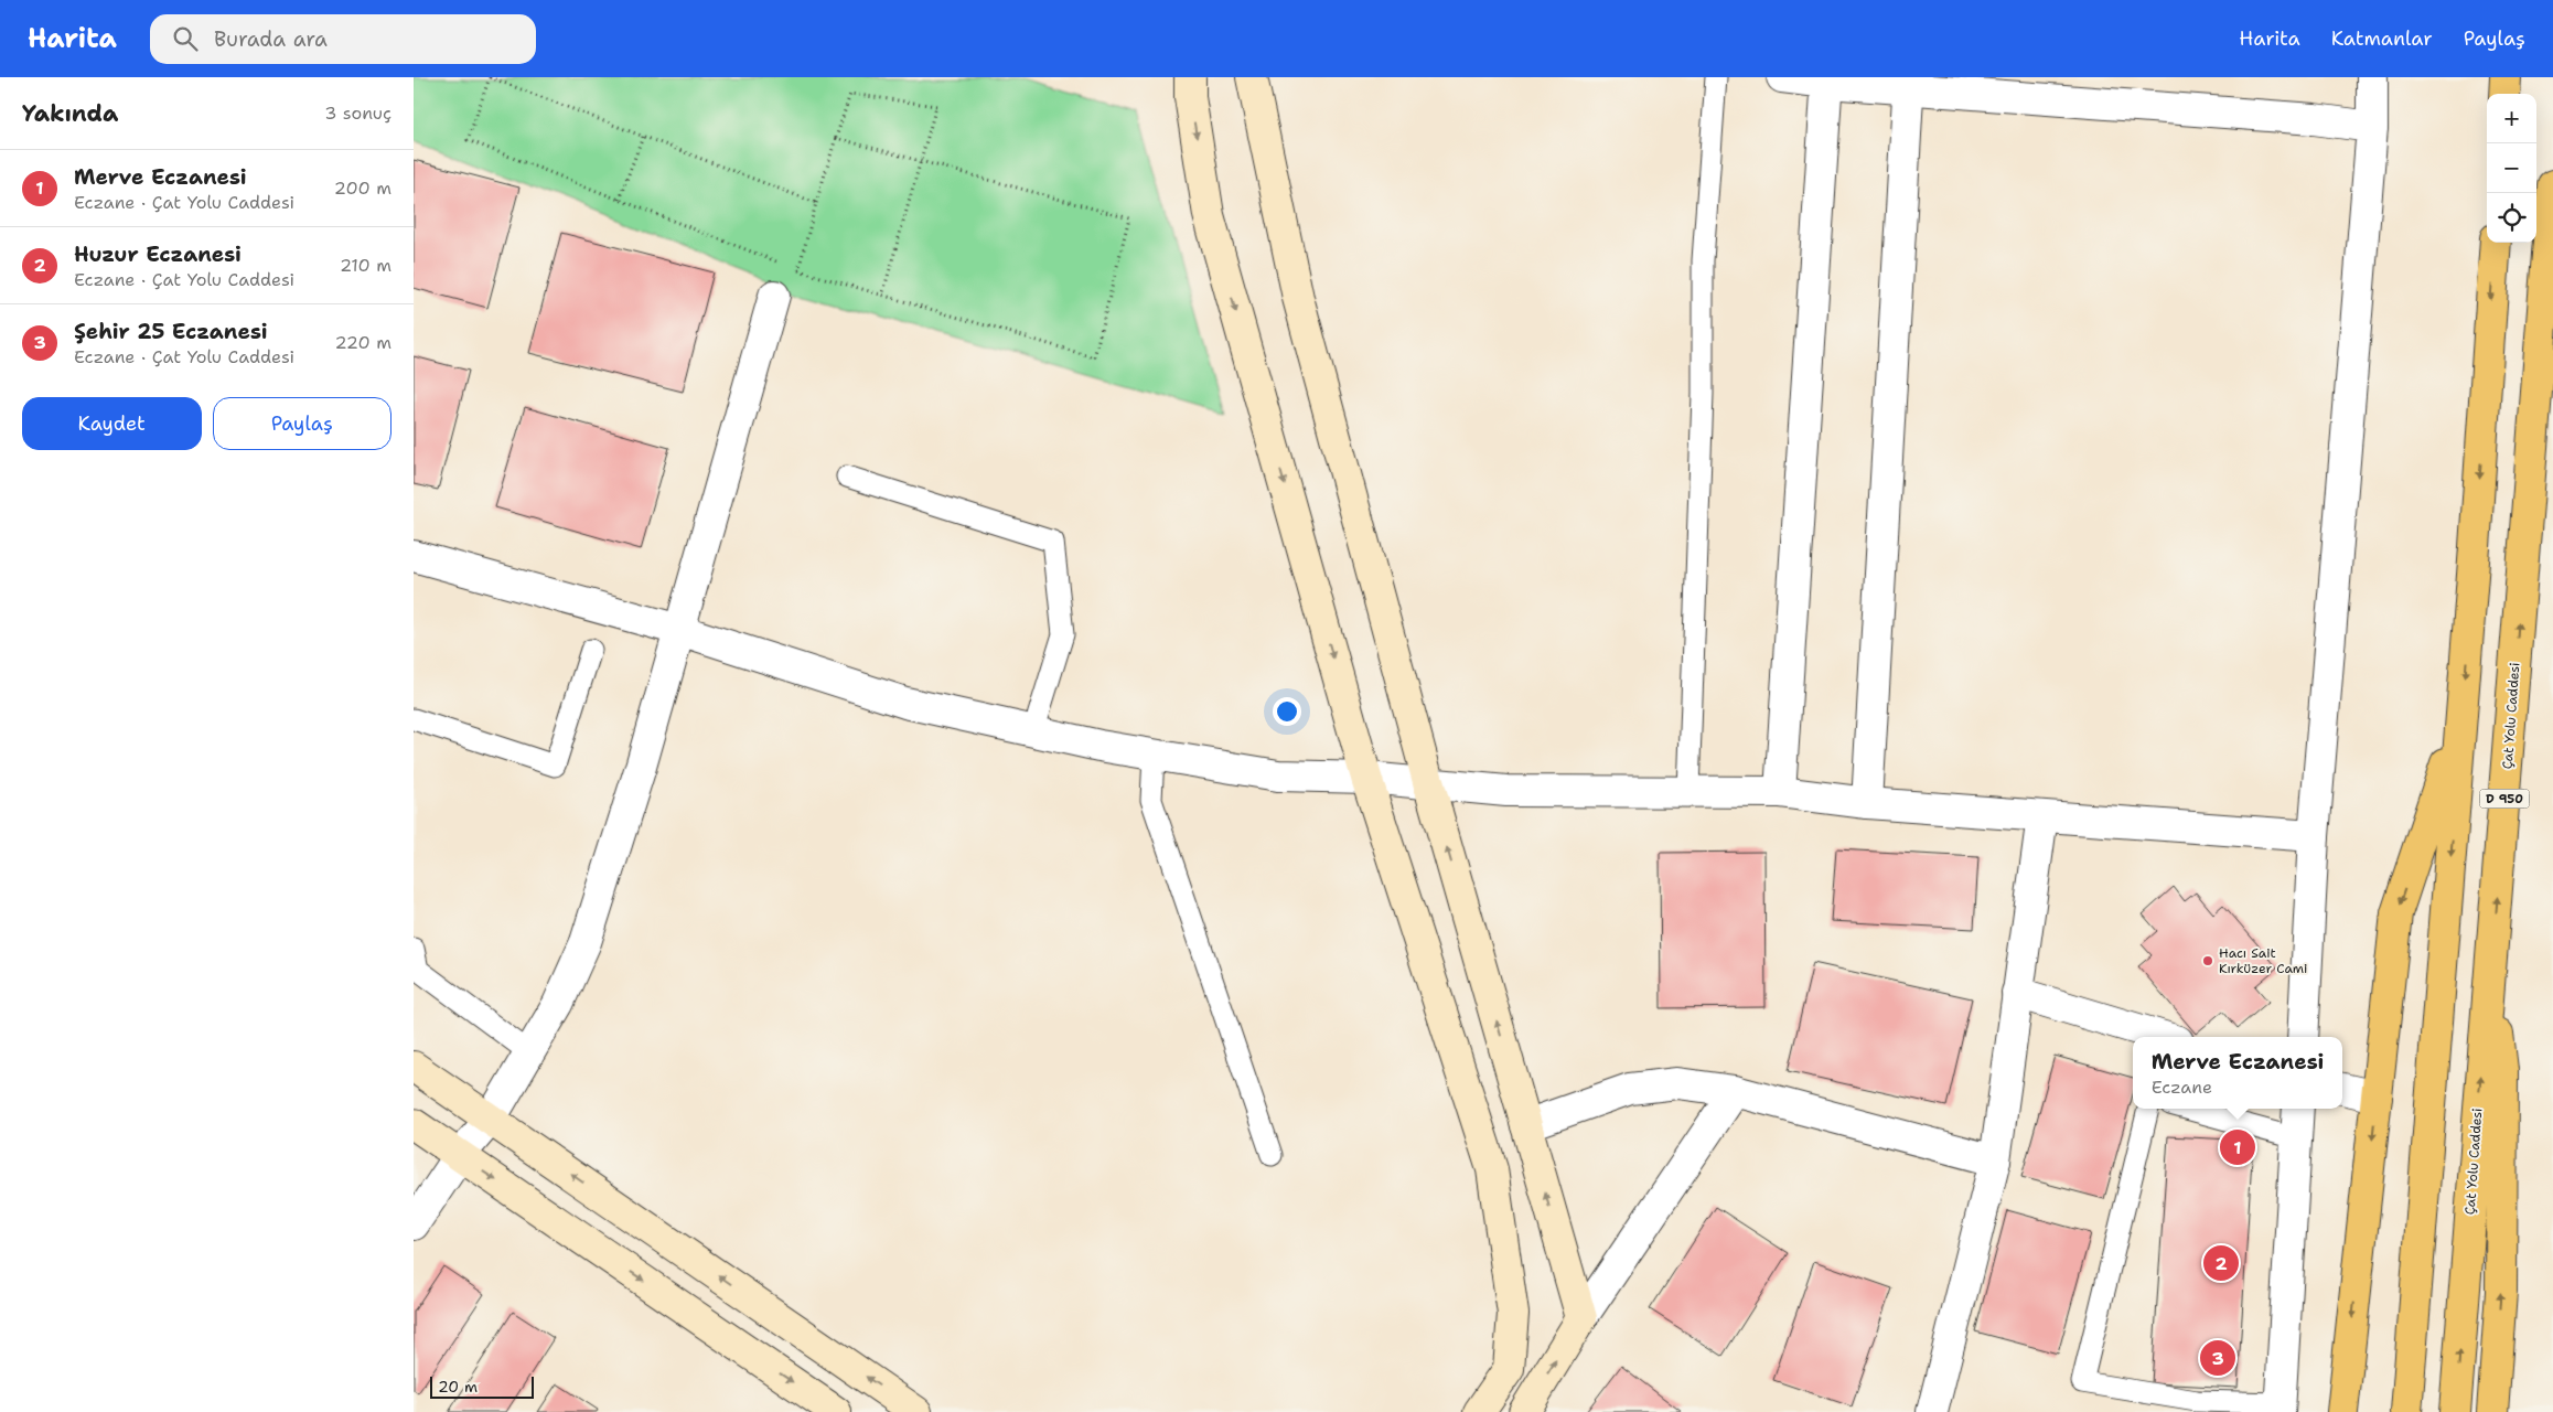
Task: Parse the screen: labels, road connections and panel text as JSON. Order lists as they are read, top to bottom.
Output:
{
  "streets": {
    "highway": ["Çat Yolu Caddesi", "D 950"]
  },
  "places": ["Hacı Sait Kırküzer Cami"],
  "scale_bar": "20 m",
  "page": {
    "header": "Harita",
    "search": "Burada ara",
    "nav": ["Harita", "Katmanlar", "Paylaş"],
    "heading": ["Yakında", "3 sonuç"],
    "map_buttons": ["+", "−"],
    "list": [
      {
        "mark": "1",
        "name": "Merve Eczanesi",
        "note": "Eczane · Çat Yolu Caddesi",
        "value": "200 m"
      },
      {
        "mark": "2",
        "name": "Huzur Eczanesi",
        "note": "Eczane · Çat Yolu Caddesi",
        "value": "210 m"
      },
      {
        "mark": "3",
        "name": "Şehir 25 Eczanesi",
        "note": "Eczane · Çat Yolu Caddesi",
        "value": "220 m"
      }
    ],
    "buttons": ["Kaydet", "Paylaş"],
    "popup": ["Merve Eczanesi", "Eczane"],
    "pins": ["1", "2", "3"],
    "scale": "20 m"
  }
}
